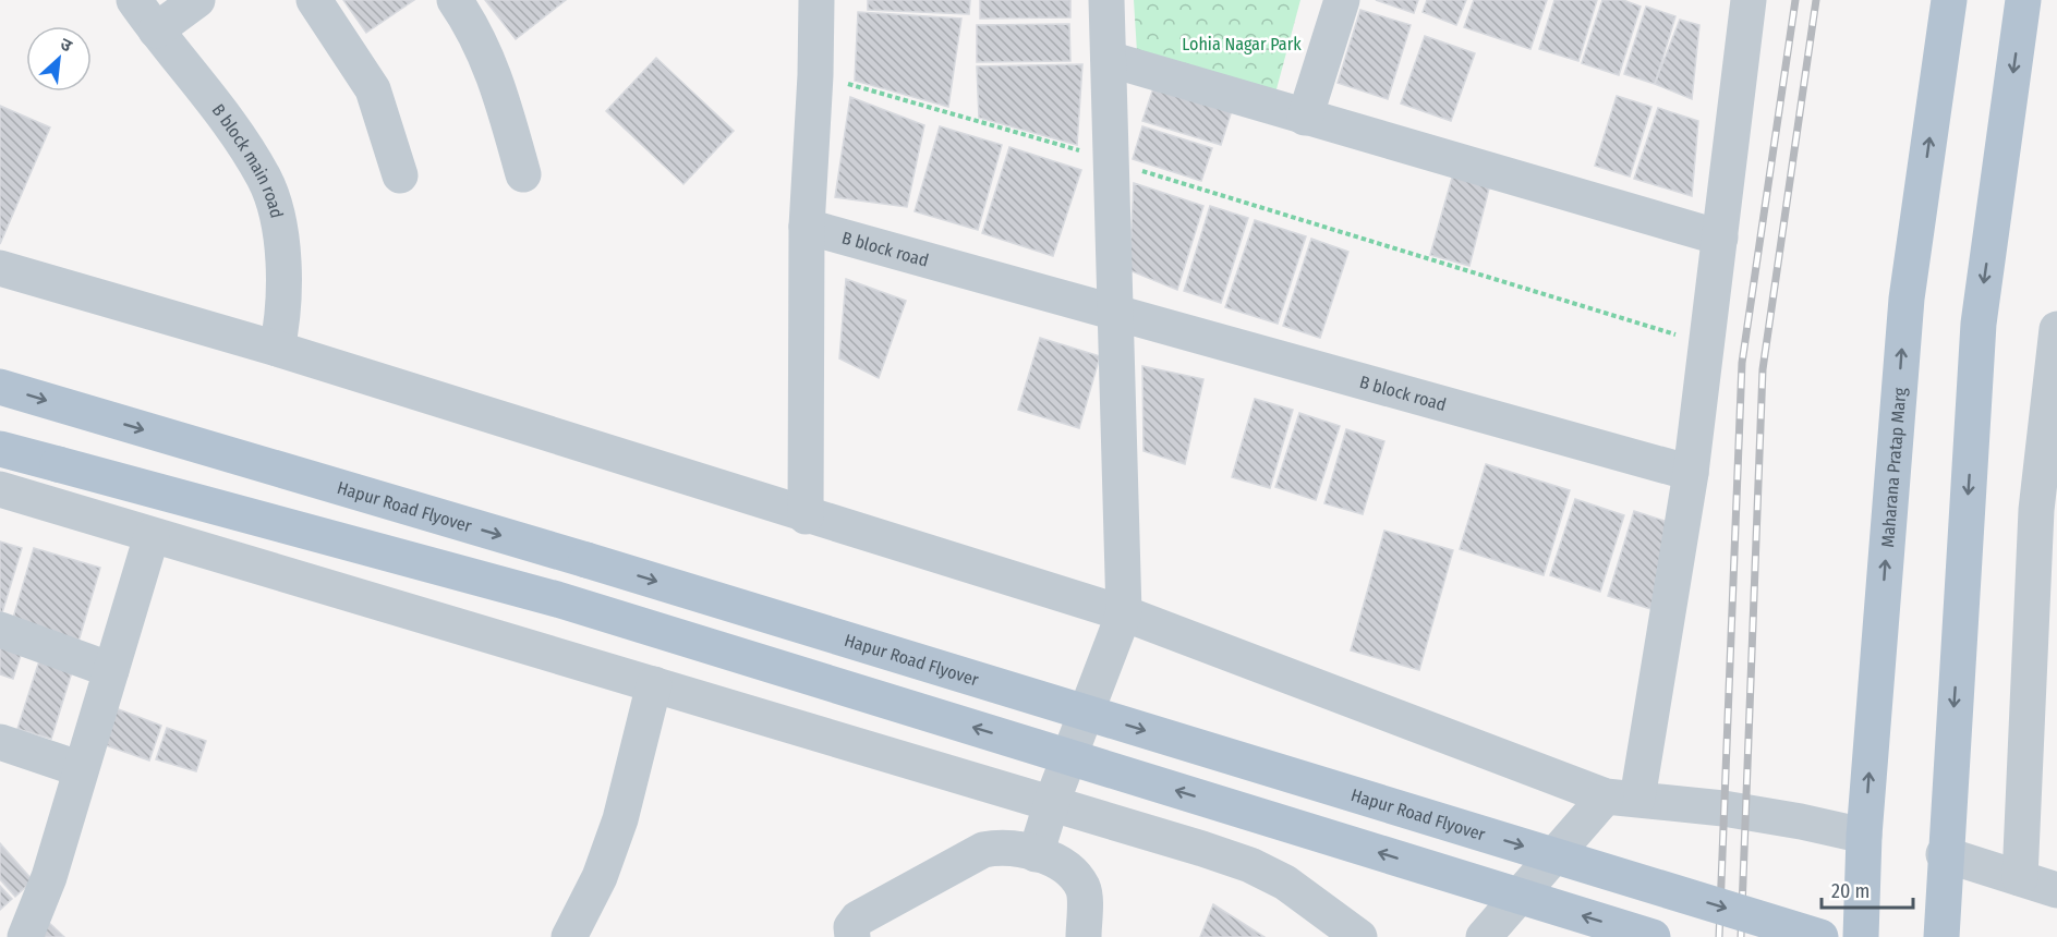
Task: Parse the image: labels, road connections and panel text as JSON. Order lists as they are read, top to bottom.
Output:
{
  "streets": {
    "main road": ["Maharana Pratap Marg", "Hapur Road Flyover"],
    "street": ["B block main road", "B block road"]
  },
  "parks": ["Lohia Nagar Park"],
  "scale_bar": "20 m",
  "north": "top right"
}
